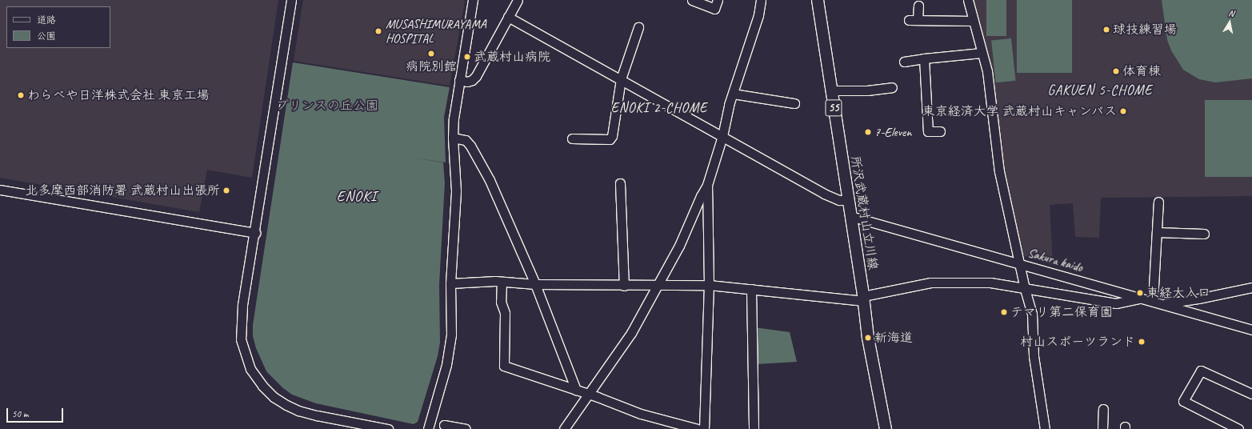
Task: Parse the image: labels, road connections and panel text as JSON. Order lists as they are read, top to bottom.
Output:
{
  "streets": {
    "main road": ["55", "所沢武蔵村山立川線"],
    "street": ["Sakura kaido"]
  },
  "crossings": [
    ["所沢武蔵村山立川線", "Sakura kaido"]
  ],
  "districts": ["GAKUEN 5-CHOME", "ENOKI 2-CHOME", "ENOKI"],
  "parks": ["プリンスの丘公園"],
  "places": [
    "球技練習場",
    "MUSASHIMURAYAMA HOSPITAL",
    "病院別館",
    "武蔵村山病院",
    "体育棟",
    "わらべや日洋株式会社 東京工場",
    "東京経済大学 武蔵村山キャンパス",
    "7-Eleven",
    "北多摩西部消防署 武蔵村山出張所",
    "東経大入口",
    "テマリ第二保育園",
    "新海道",
    "村山スポーツランド"
  ],
  "legend": ["道路", "公園"],
  "scale_bar": "50 m",
  "north": "top"
}
